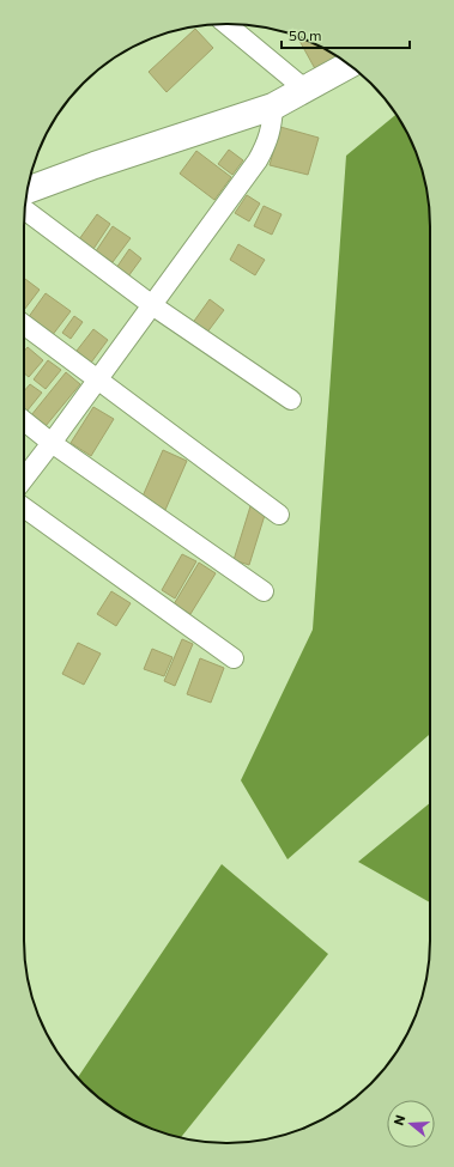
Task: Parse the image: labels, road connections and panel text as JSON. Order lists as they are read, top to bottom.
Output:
{
  "scale_bar": "50 m",
  "north": "left"
}
